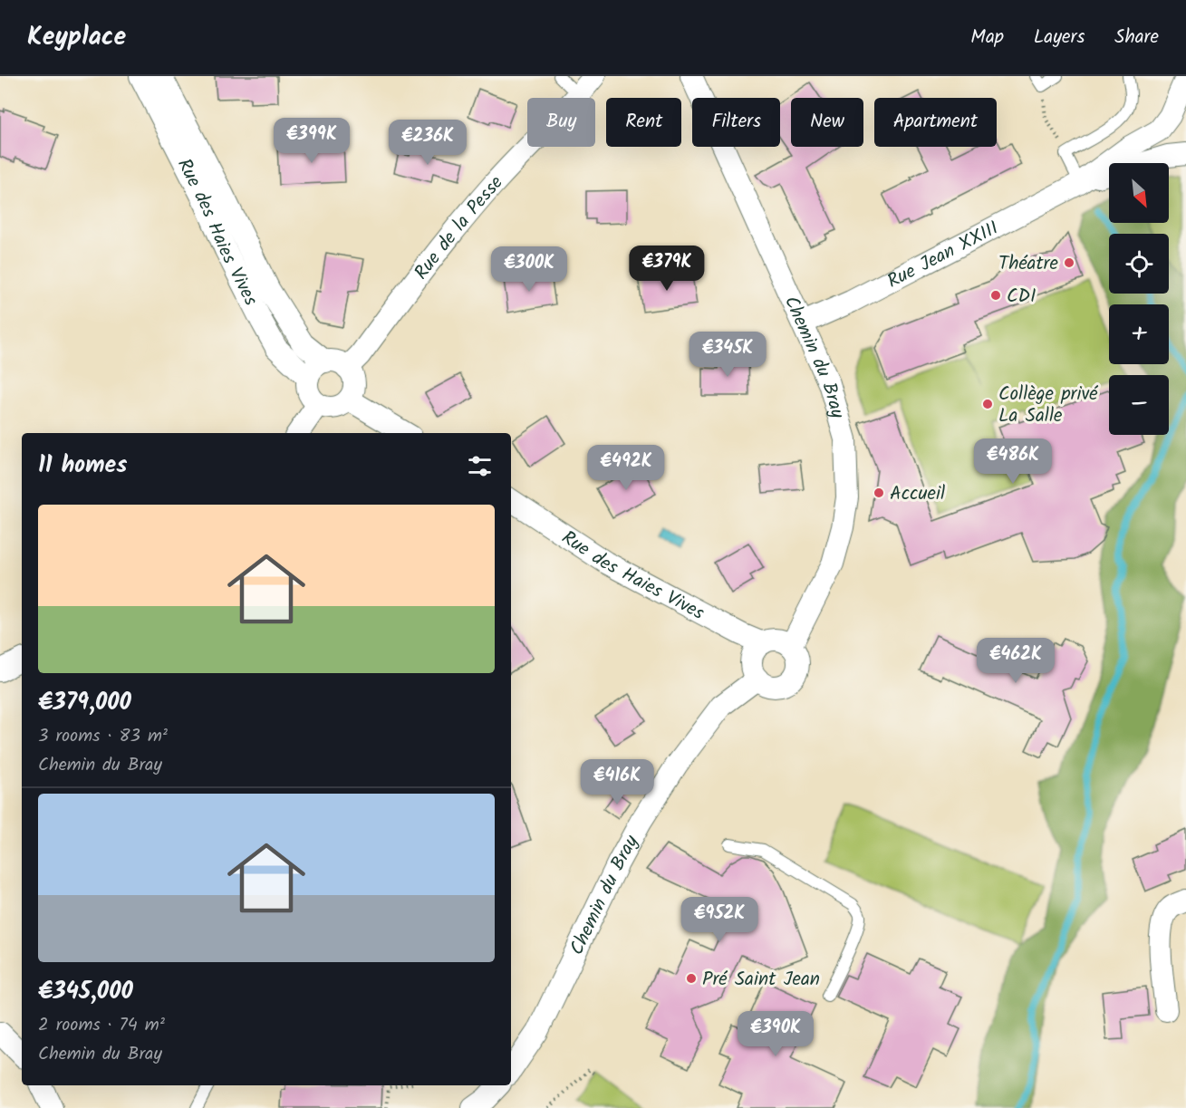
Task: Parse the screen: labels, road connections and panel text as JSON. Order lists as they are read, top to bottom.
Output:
{
  "streets": {
    "street": [
      "Rue de la Pesse",
      "Rue des Haies Vives",
      "Rue Jean XXIII",
      "Chemin du Bray"
    ]
  },
  "crossings": [
    ["Rue de la Pesse", "Rue des Haies Vives"],
    ["Rue des Haies Vives", "Chemin du Bray"],
    ["Rue Jean XXIII", "Chemin du Bray"]
  ],
  "places": [
    "Théatre",
    "CDI",
    "Collège privé La Salle",
    "Accueil",
    "Pré Saint Jean"
  ],
  "north": "bottom right",
  "page": {
    "header": "Keyplace",
    "nav": ["Map", "Layers", "Share"],
    "chip": [
      "Buy",
      "Rent",
      "Filters",
      "New",
      "Apartment"
    ],
    "price": [
      "€399K",
      "€236K",
      "€379K",
      "€300K",
      "€345K",
      "€486K",
      "€492K",
      "€462K",
      "€416K",
      "€952K",
      "€390K"
    ],
    "map_buttons": ["+", "−"],
    "heading": "11 homes",
    "list": [
      {
        "name": "€379,000",
        "note": "3 rooms · 83 m² · Chemin du Bray"
      },
      {
        "name": "€345,000",
        "note": "2 rooms · 74 m² · Chemin du Bray"
      }
    ]
  }
}
